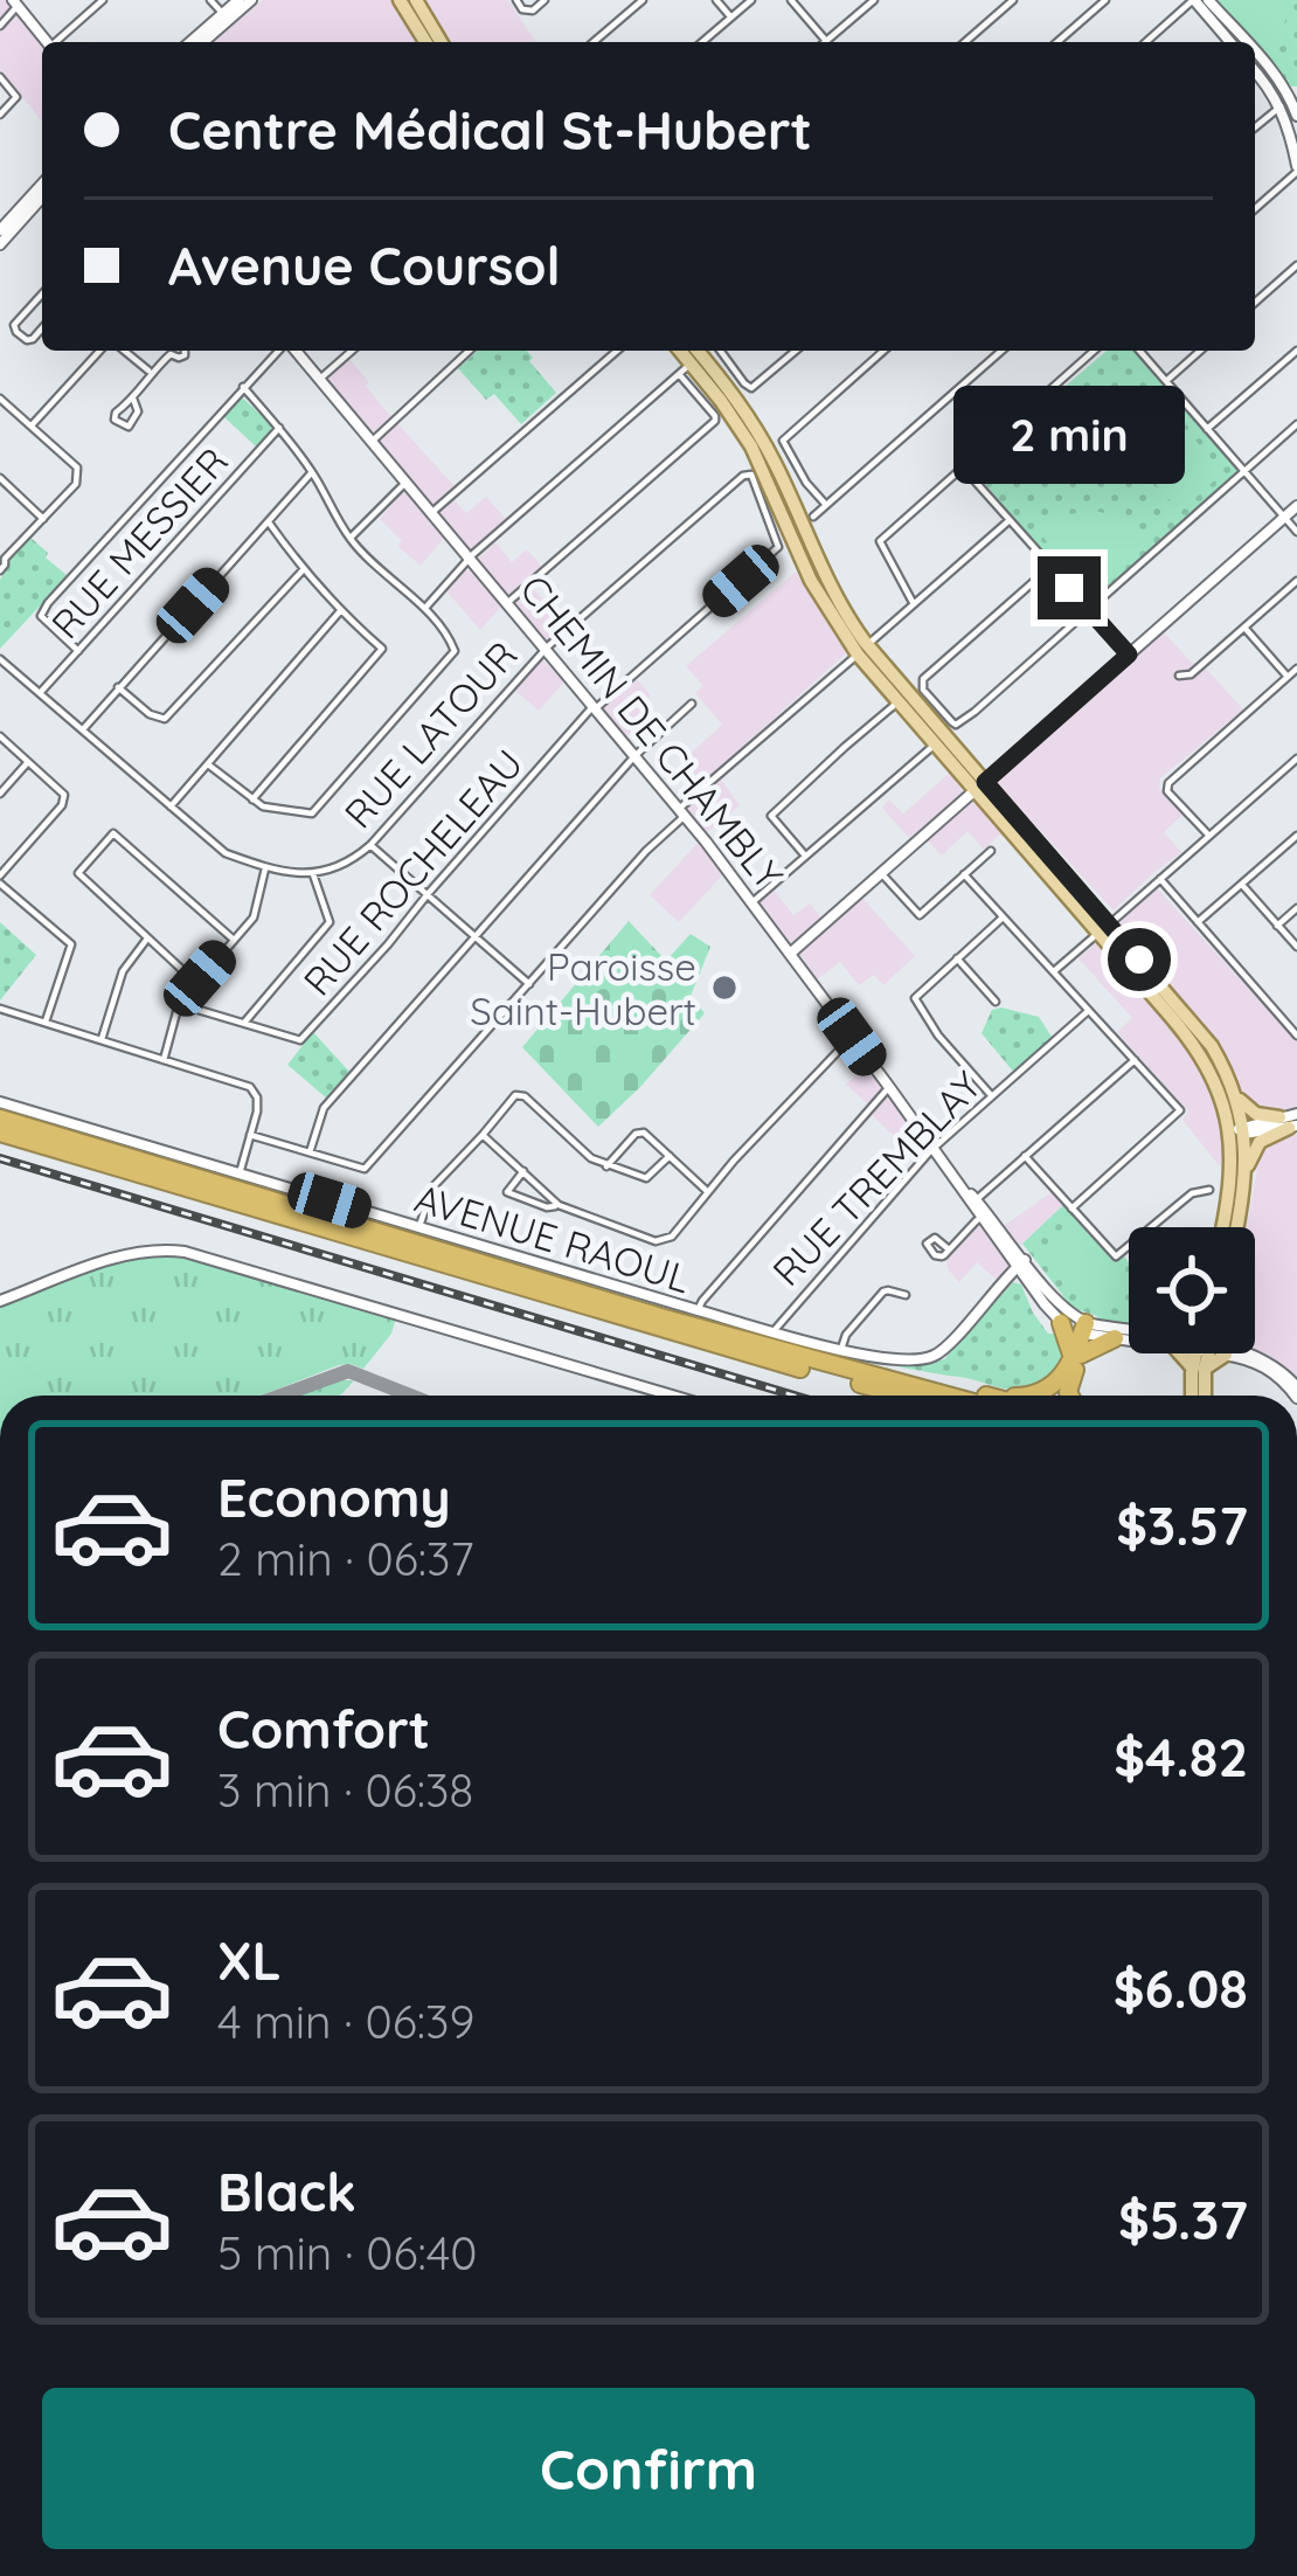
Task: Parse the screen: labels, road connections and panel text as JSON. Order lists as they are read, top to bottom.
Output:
{
  "streets": {
    "street": [
      "RUE MESSIER",
      "CHEMIN DE CHAMBLY",
      "RUE LATOUR",
      "RUE ROCHELEAU",
      "RUE TREMBLAY",
      "AVENUE RAOUL"
    ]
  },
  "crossings": [
    ["CHEMIN DE CHAMBLY", "RUE LATOUR"],
    ["CHEMIN DE CHAMBLY", "RUE ROCHELEAU"],
    ["CHEMIN DE CHAMBLY", "RUE TREMBLAY"],
    ["CHEMIN DE CHAMBLY", "AVENUE RAOUL"],
    ["RUE LATOUR", "RUE ROCHELEAU"],
    ["RUE TREMBLAY", "AVENUE RAOUL"]
  ],
  "places": ["Paroisse Saint-Hubert"],
  "page": {
    "banner": ["Centre Médical St-Hubert", "Avenue Coursol"],
    "bubble": "2 min",
    "list": [
      {
        "name": "Economy",
        "note": "2 min · 06:37",
        "value": "$3.57"
      },
      {
        "name": "Comfort",
        "note": "3 min · 06:38",
        "value": "$4.82"
      },
      {
        "name": "XL",
        "note": "4 min · 06:39",
        "value": "$6.08"
      },
      {
        "name": "Black",
        "note": "5 min · 06:40",
        "value": "$5.37"
      }
    ],
    "buttons": "Confirm"
  }
}
